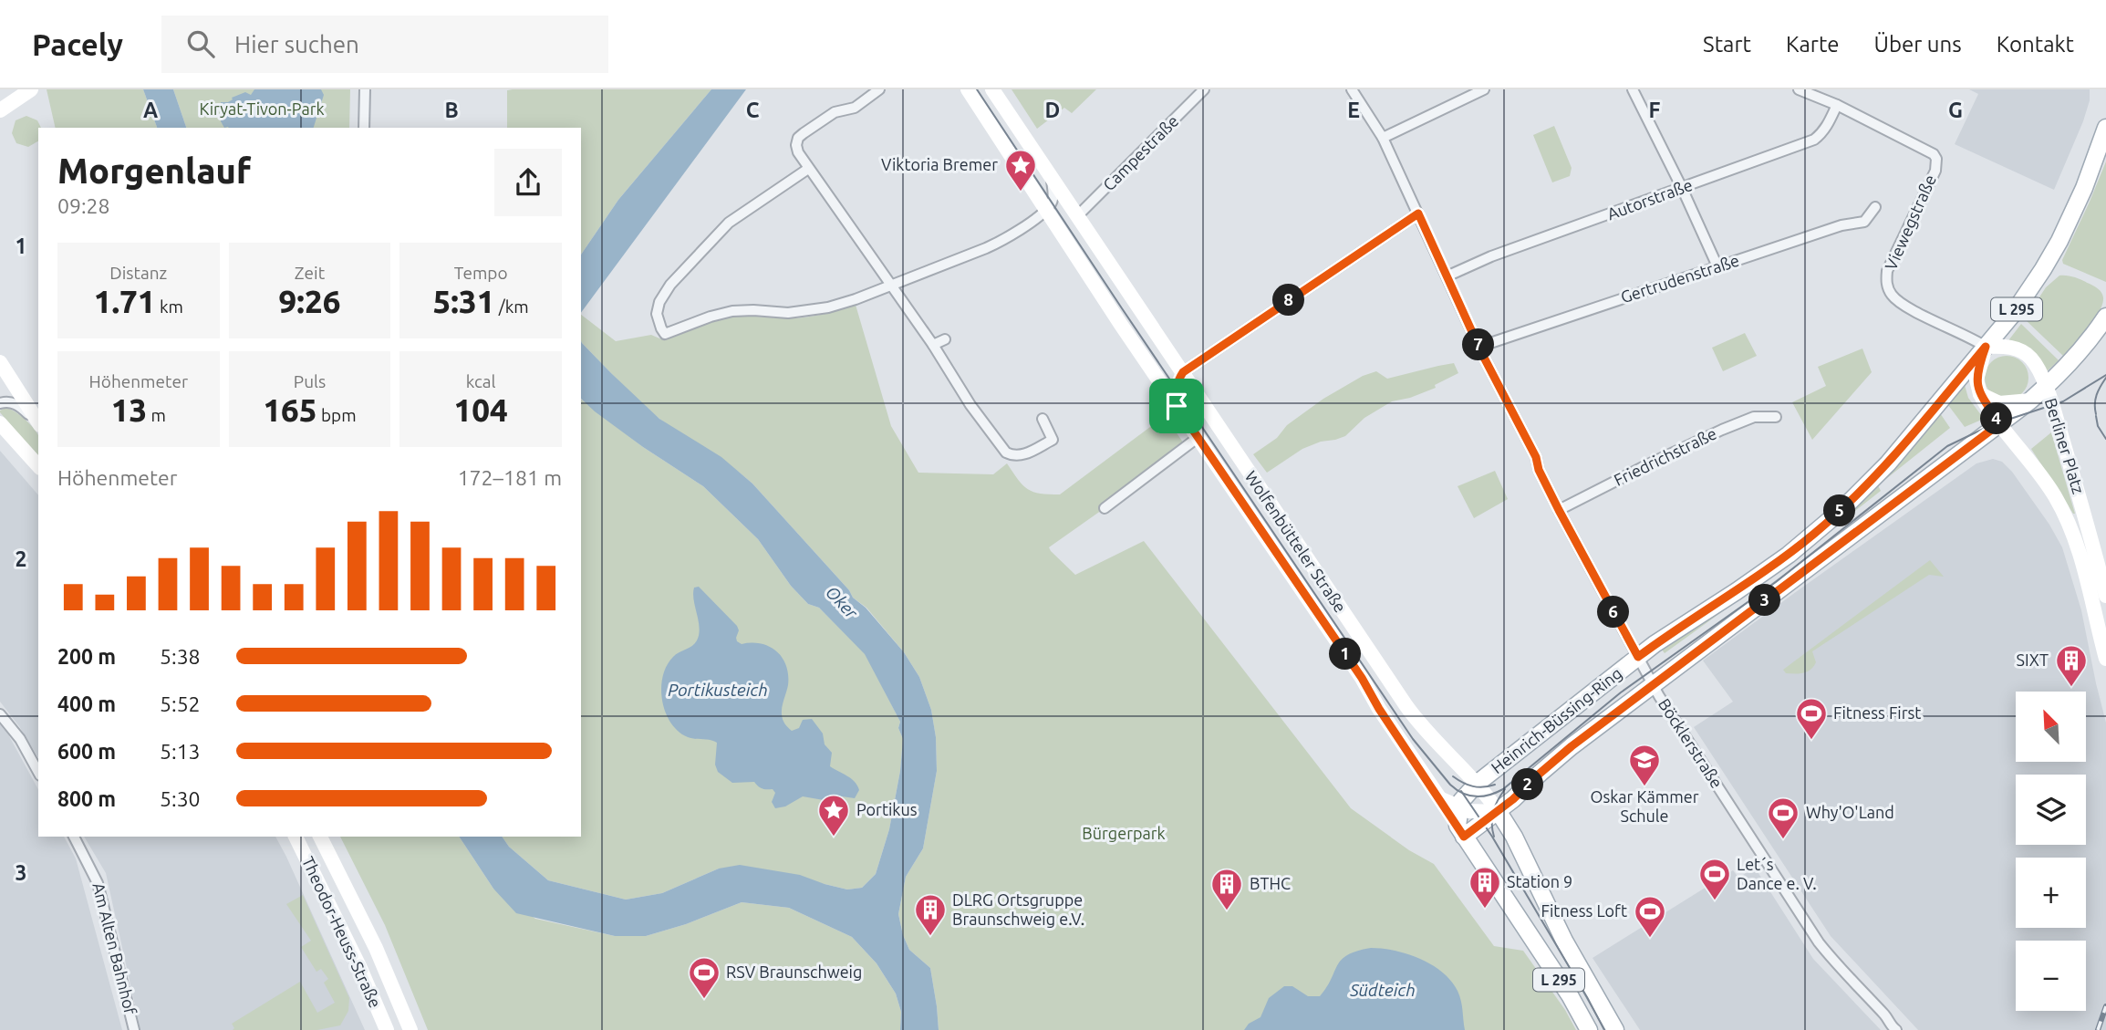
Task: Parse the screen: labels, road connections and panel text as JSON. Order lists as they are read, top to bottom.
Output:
{
  "streets": {
    "main road": [
      "L 295",
      "Berliner Platz",
      "Wolfenbütteler Straße",
      "Heinrich-Büssing-Ring",
      "Theodor-Heuss-Straße"
    ],
    "street": [
      "Campestraße",
      "Autorstraße",
      "Viewegstraße",
      "Gertrudenstraße",
      "Friedrichstraße",
      "Böcklerstraße",
      "Am Alten Bahnhof"
    ]
  },
  "crossings": [
    ["Campestraße", "Wolfenbütteler Straße"],
    ["Autorstraße", "Viewegstraße"],
    ["Autorstraße", "Böcklerstraße"],
    ["Viewegstraße", "L 295"],
    ["Viewegstraße", "Berliner Platz"],
    ["Viewegstraße", "Heinrich-Büssing-Ring"],
    ["Gertrudenstraße", "Böcklerstraße"],
    ["L 295", "Berliner Platz"],
    ["L 295", "Heinrich-Büssing-Ring"],
    ["Berliner Platz", "Heinrich-Büssing-Ring"],
    ["Friedrichstraße", "Böcklerstraße"],
    ["Wolfenbütteler Straße", "Heinrich-Büssing-Ring"],
    ["Heinrich-Büssing-Ring", "Böcklerstraße"]
  ],
  "water": ["Oker", "Portikusteich", "Südteich"],
  "parks": ["Kiryat-Tivon-Park", "Bürgerpark"],
  "places": {
    "place": ["Viktoria Bremer", "Portikus"],
    "building": [
      "SIXT",
      "Station 9",
      "BTHC",
      "DLRG Ortsgruppe Braunschweig e.V."
    ],
    "sports": [
      "Fitness First",
      "Why'O'Land",
      "Let´s Dance e. V.",
      "Fitness Loft",
      "RSV Braunschweig"
    ],
    "school or university": ["Oskar Kämmer Schule"]
  },
  "north": "top left",
  "page": {
    "header": "Pacely",
    "search": "Hier suchen",
    "nav": [
      "Start",
      "Karte",
      "Über uns",
      "Kontakt"
    ],
    "heading": ["Morgenlauf", "09:28"],
    "stats": [
      ["Distanz", "1.71 km"],
      ["Zeit", "9:26"],
      ["Tempo", "5:31 /km"],
      ["Höhenmeter", "13 m"],
      ["Puls", "165 bpm"],
      ["kcal", "104"]
    ],
    "pins": [
      "8",
      "7",
      "4",
      "5",
      "3",
      "6",
      "1",
      "2"
    ],
    "chart": ["Höhenmeter", "172–181 m"],
    "list": [
      {
        "name": "200 m",
        "note": "5:38"
      },
      {
        "name": "400 m",
        "note": "5:52"
      },
      {
        "name": "600 m",
        "note": "5:13"
      },
      {
        "name": "800 m",
        "note": "5:30"
      }
    ],
    "map_buttons": ["+", "−"]
  },
  "grid": {
    "columns": [
      "A",
      "B",
      "C",
      "D",
      "E",
      "F",
      "G"
    ],
    "rows": ["1", "2", "3"]
  }
}
